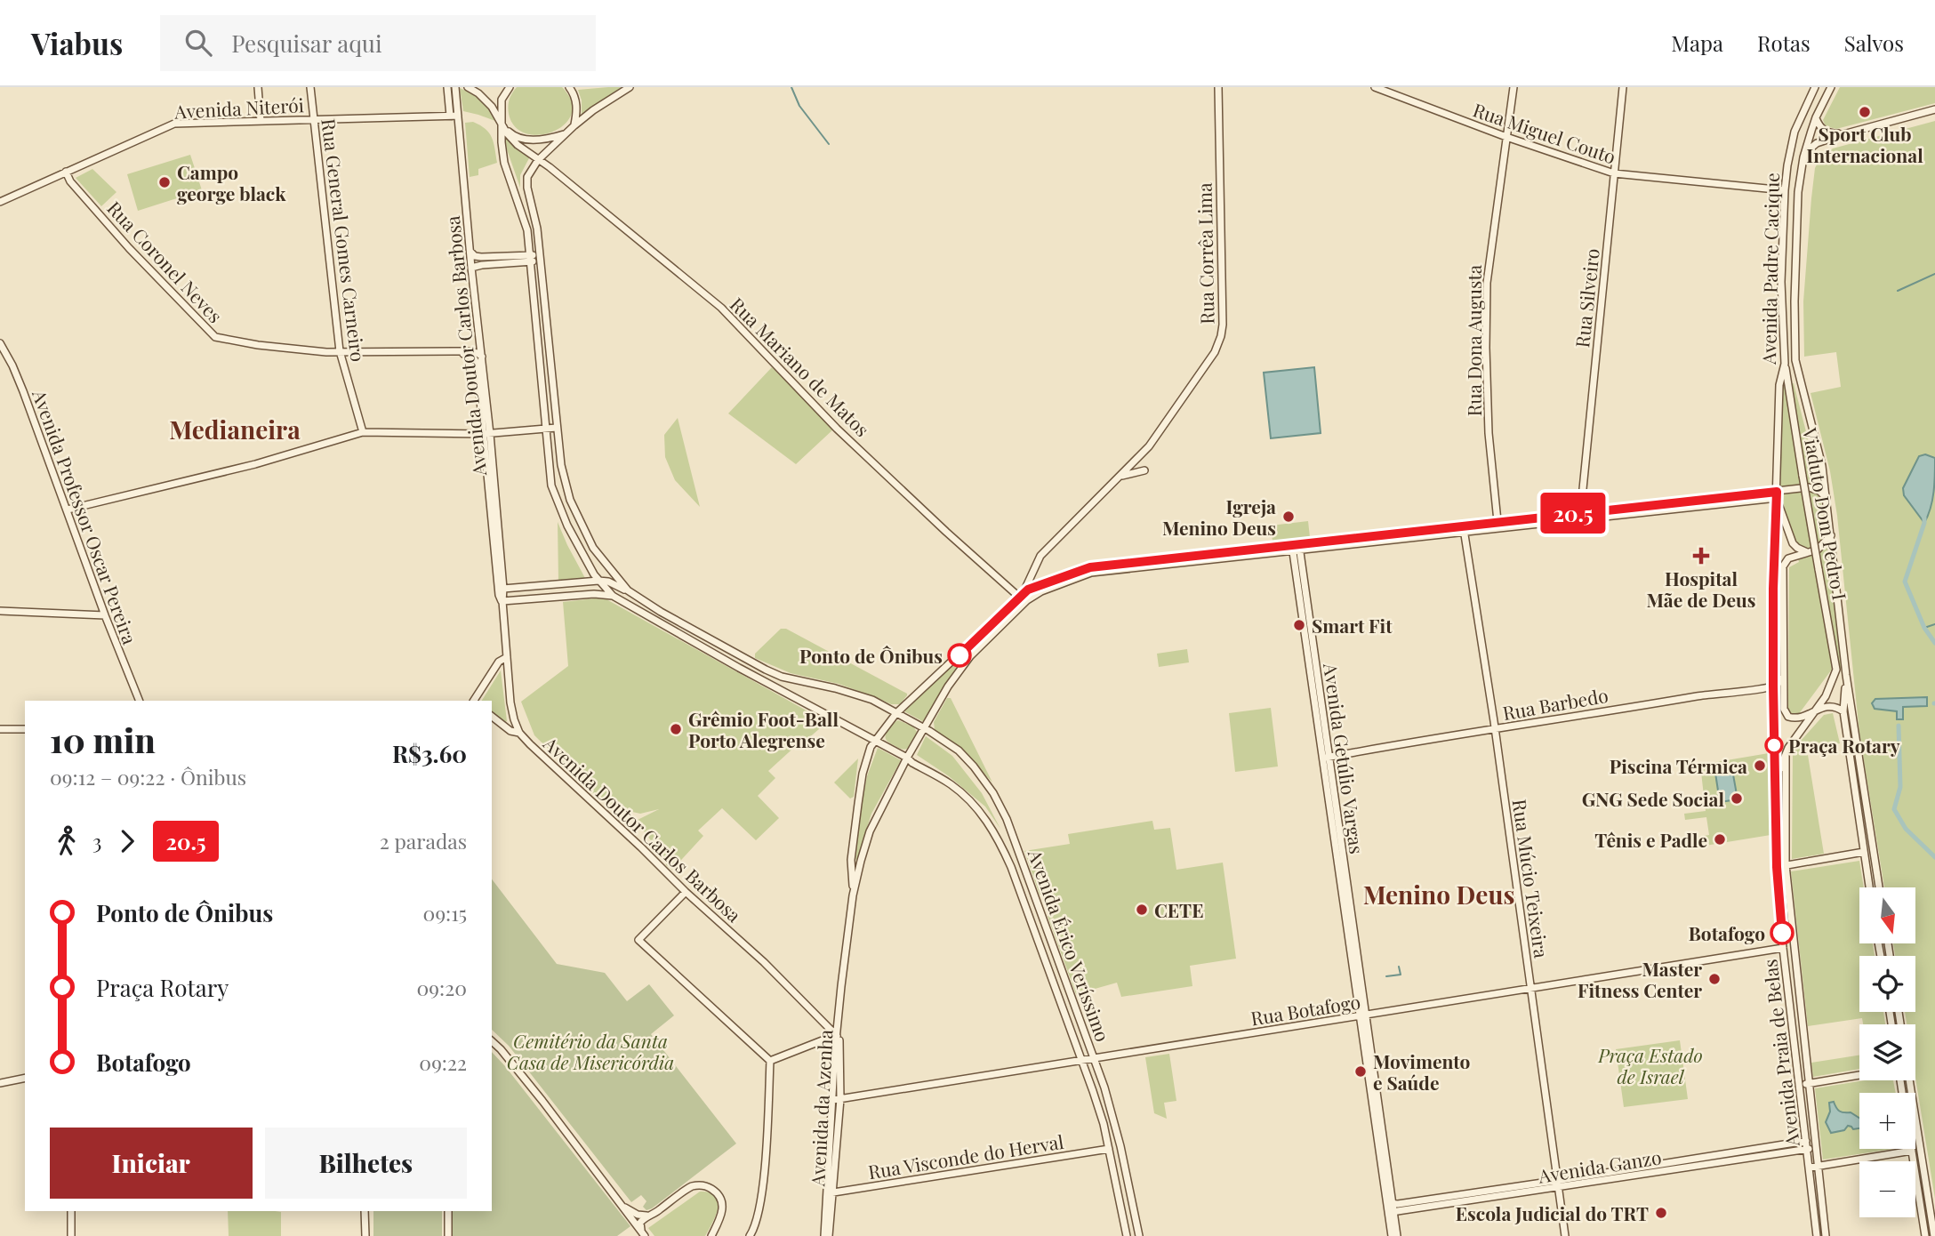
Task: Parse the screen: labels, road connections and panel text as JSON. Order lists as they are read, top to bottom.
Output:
{
  "streets": {
    "main road": [
      "Avenida Niterói",
      "Rua Miguel Couto",
      "Rua General Gomes Carneiro",
      "Rua Corrêa Lima",
      "Rua Coronel Neves",
      "Avenida Padre Cacique",
      "Rua Silveiro",
      "Rua Dona Augusta",
      "Avenida Doutor Carlos Barbosa",
      "Rua Mariano de Matos",
      "Viaduto Dom Pedro I",
      "Avenida Professor Oscar Pereira",
      "Rua Barbedo",
      "Avenida Getúlio Vargas",
      "Rua Múcio Teixeira",
      "Avenida Érico Veríssimo",
      "Rua Botafogo",
      "Avenida Praia de Belas",
      "Avenida da Azenha",
      "Rua Visconde do Herval",
      "Avenida Ganzo"
    ]
  },
  "crossings": [
    ["Avenida Niterói", "Rua General Gomes Carneiro"],
    ["Avenida Niterói", "Rua Coronel Neves"],
    ["Avenida Niterói", "Avenida Doutor Carlos Barbosa"],
    ["Rua Miguel Couto", "Avenida Padre Cacique"],
    ["Rua Miguel Couto", "Rua Silveiro"],
    ["Rua Miguel Couto", "Rua Dona Augusta"],
    ["Rua General Gomes Carneiro", "Rua Coronel Neves"],
    ["Rua Corrêa Lima", "Rua Mariano de Matos"],
    ["Rua Corrêa Lima", "Avenida da Azenha"],
    ["Rua Coronel Neves", "Avenida Doutor Carlos Barbosa"],
    ["Avenida Padre Cacique", "Viaduto Dom Pedro I"],
    ["Avenida Padre Cacique", "Avenida Praia de Belas"],
    ["Avenida Doutor Carlos Barbosa", "Avenida da Azenha"],
    ["Rua Barbedo", "Avenida Getúlio Vargas"],
    ["Rua Barbedo", "Rua Múcio Teixeira"],
    ["Rua Barbedo", "Avenida Praia de Belas"],
    ["Avenida Getúlio Vargas", "Rua Botafogo"],
    ["Avenida Getúlio Vargas", "Avenida da Azenha"],
    ["Avenida Getúlio Vargas", "Avenida Ganzo"],
    ["Rua Múcio Teixeira", "Rua Botafogo"],
    ["Rua Múcio Teixeira", "Avenida Ganzo"],
    ["Avenida Érico Veríssimo", "Rua Botafogo"],
    ["Avenida Érico Veríssimo", "Avenida da Azenha"],
    ["Avenida Érico Veríssimo", "Rua Visconde do Herval"],
    ["Rua Botafogo", "Avenida Praia de Belas"],
    ["Rua Botafogo", "Avenida da Azenha"],
    ["Avenida Praia de Belas", "Avenida Ganzo"],
    ["Avenida da Azenha", "Rua Visconde do Herval"]
  ],
  "districts": ["Medianeira", "Menino Deus"],
  "parks": ["Cemitério da Santa Casa de Misericórdia", "Praça Estado de Israel"],
  "places": {
    "other": [
      "Sport Club Internacional",
      "Campo george black",
      "Igreja Menino Deus",
      "Smart Fit",
      "Ponto de Ônibus",
      "Grêmio Foot-Ball Porto Alegrense",
      "Praça Rotary",
      "Piscina Térmica",
      "GNG Sede Social",
      "Tênis e Padle",
      "CETE",
      "Botafogo",
      "Master Fitness Center",
      "Movimento e Saúde",
      "Escola Judicial do TRT"
    ],
    "health": ["Hospital Mãe de Deus"]
  },
  "lines": ["bus line 20.5"],
  "north": "bottom",
  "page": {
    "header": "Viabus",
    "search": "Pesquisar aqui",
    "nav": ["Mapa", "Rotas", "Salvos"],
    "on_map": "20.5",
    "heading": ["10 min", "09:12 – 09:22 · Ônibus", "R$3.60"],
    "legs": ["3", "20.5", "2 paradas"],
    "list": [
      {
        "name": "Ponto de Ônibus",
        "value": "09:15"
      },
      {
        "name": "Praça Rotary",
        "value": "09:20"
      },
      {
        "name": "Botafogo",
        "value": "09:22"
      }
    ],
    "map_buttons": ["+", "−"],
    "buttons": ["Iniciar", "Bilhetes"]
  }
}
